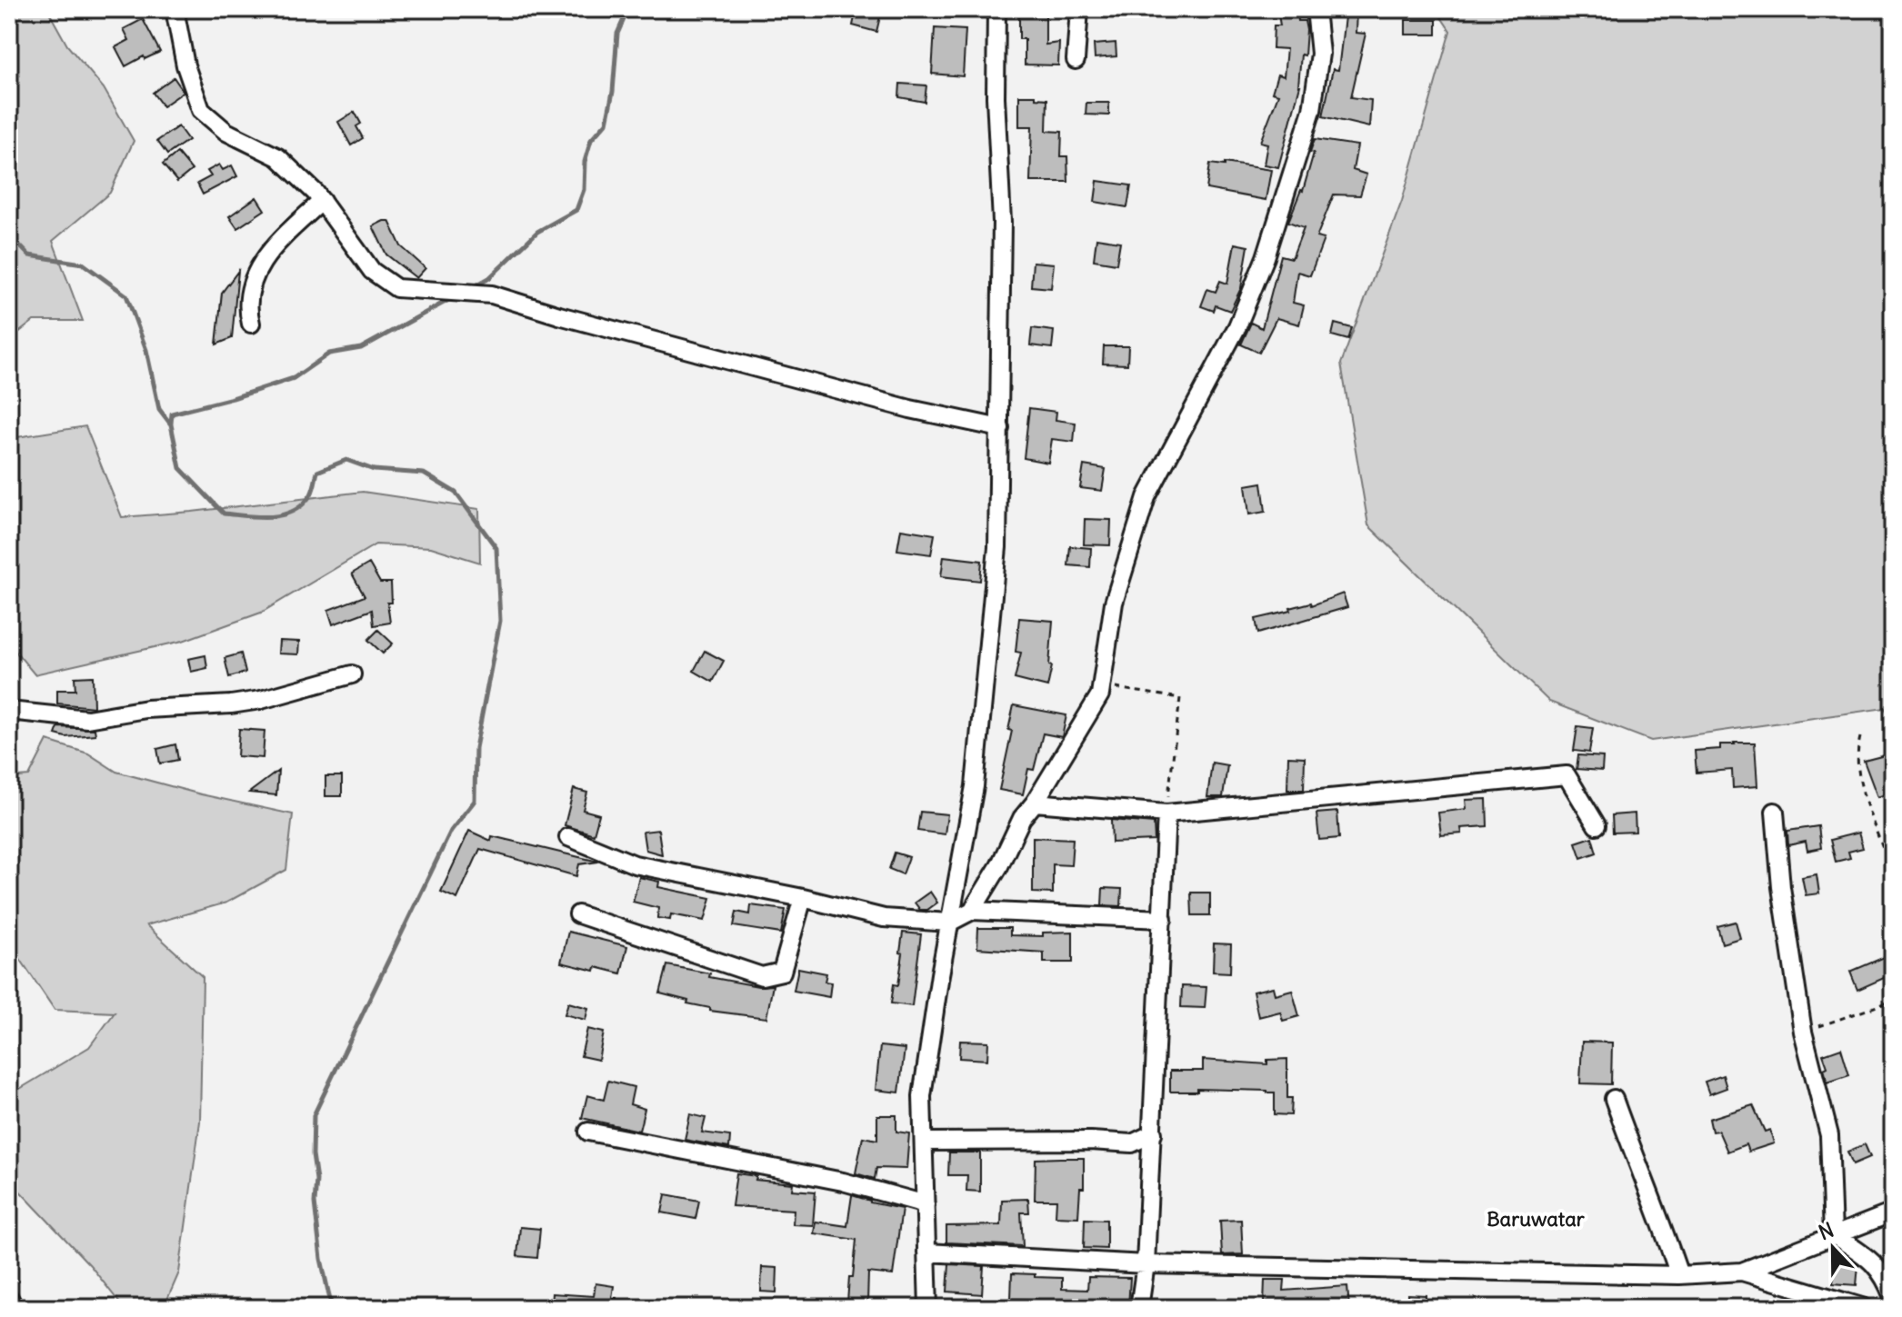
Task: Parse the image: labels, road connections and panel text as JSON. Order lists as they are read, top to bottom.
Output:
{
  "districts": ["Baruwatar"],
  "north": "top"
}
